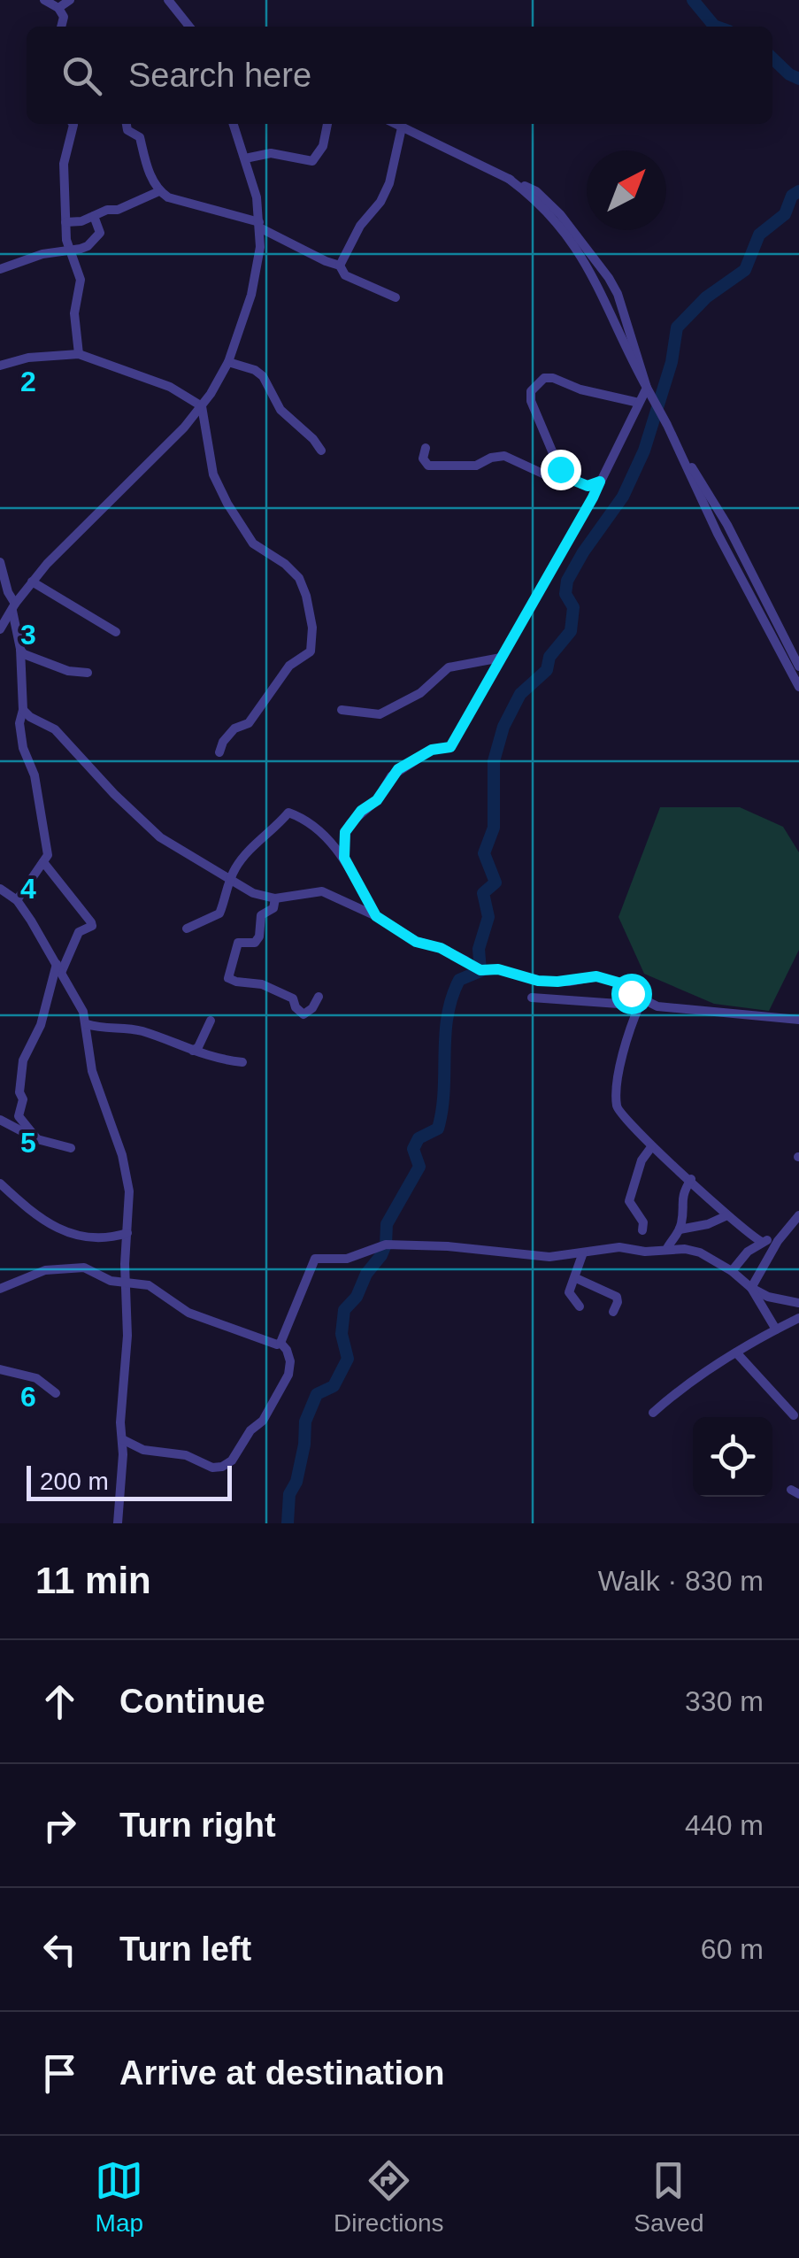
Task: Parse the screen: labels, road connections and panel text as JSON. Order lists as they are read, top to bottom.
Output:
{
  "scale_bar": "200 m",
  "north": "top right",
  "page": {
    "search": "Search here",
    "scale": "200 m",
    "heading": ["11 min", "Walk · 830 m"],
    "list": [
      ["Continue", "330 m"],
      ["Turn right", "440 m"],
      ["Turn left", "60 m"],
      "Arrive at destination"
    ],
    "nav": ["Map", "Directions", "Saved"]
  },
  "grid": {
    "rows": [
      "2",
      "3",
      "4",
      "5",
      "6"
    ]
  }
}
